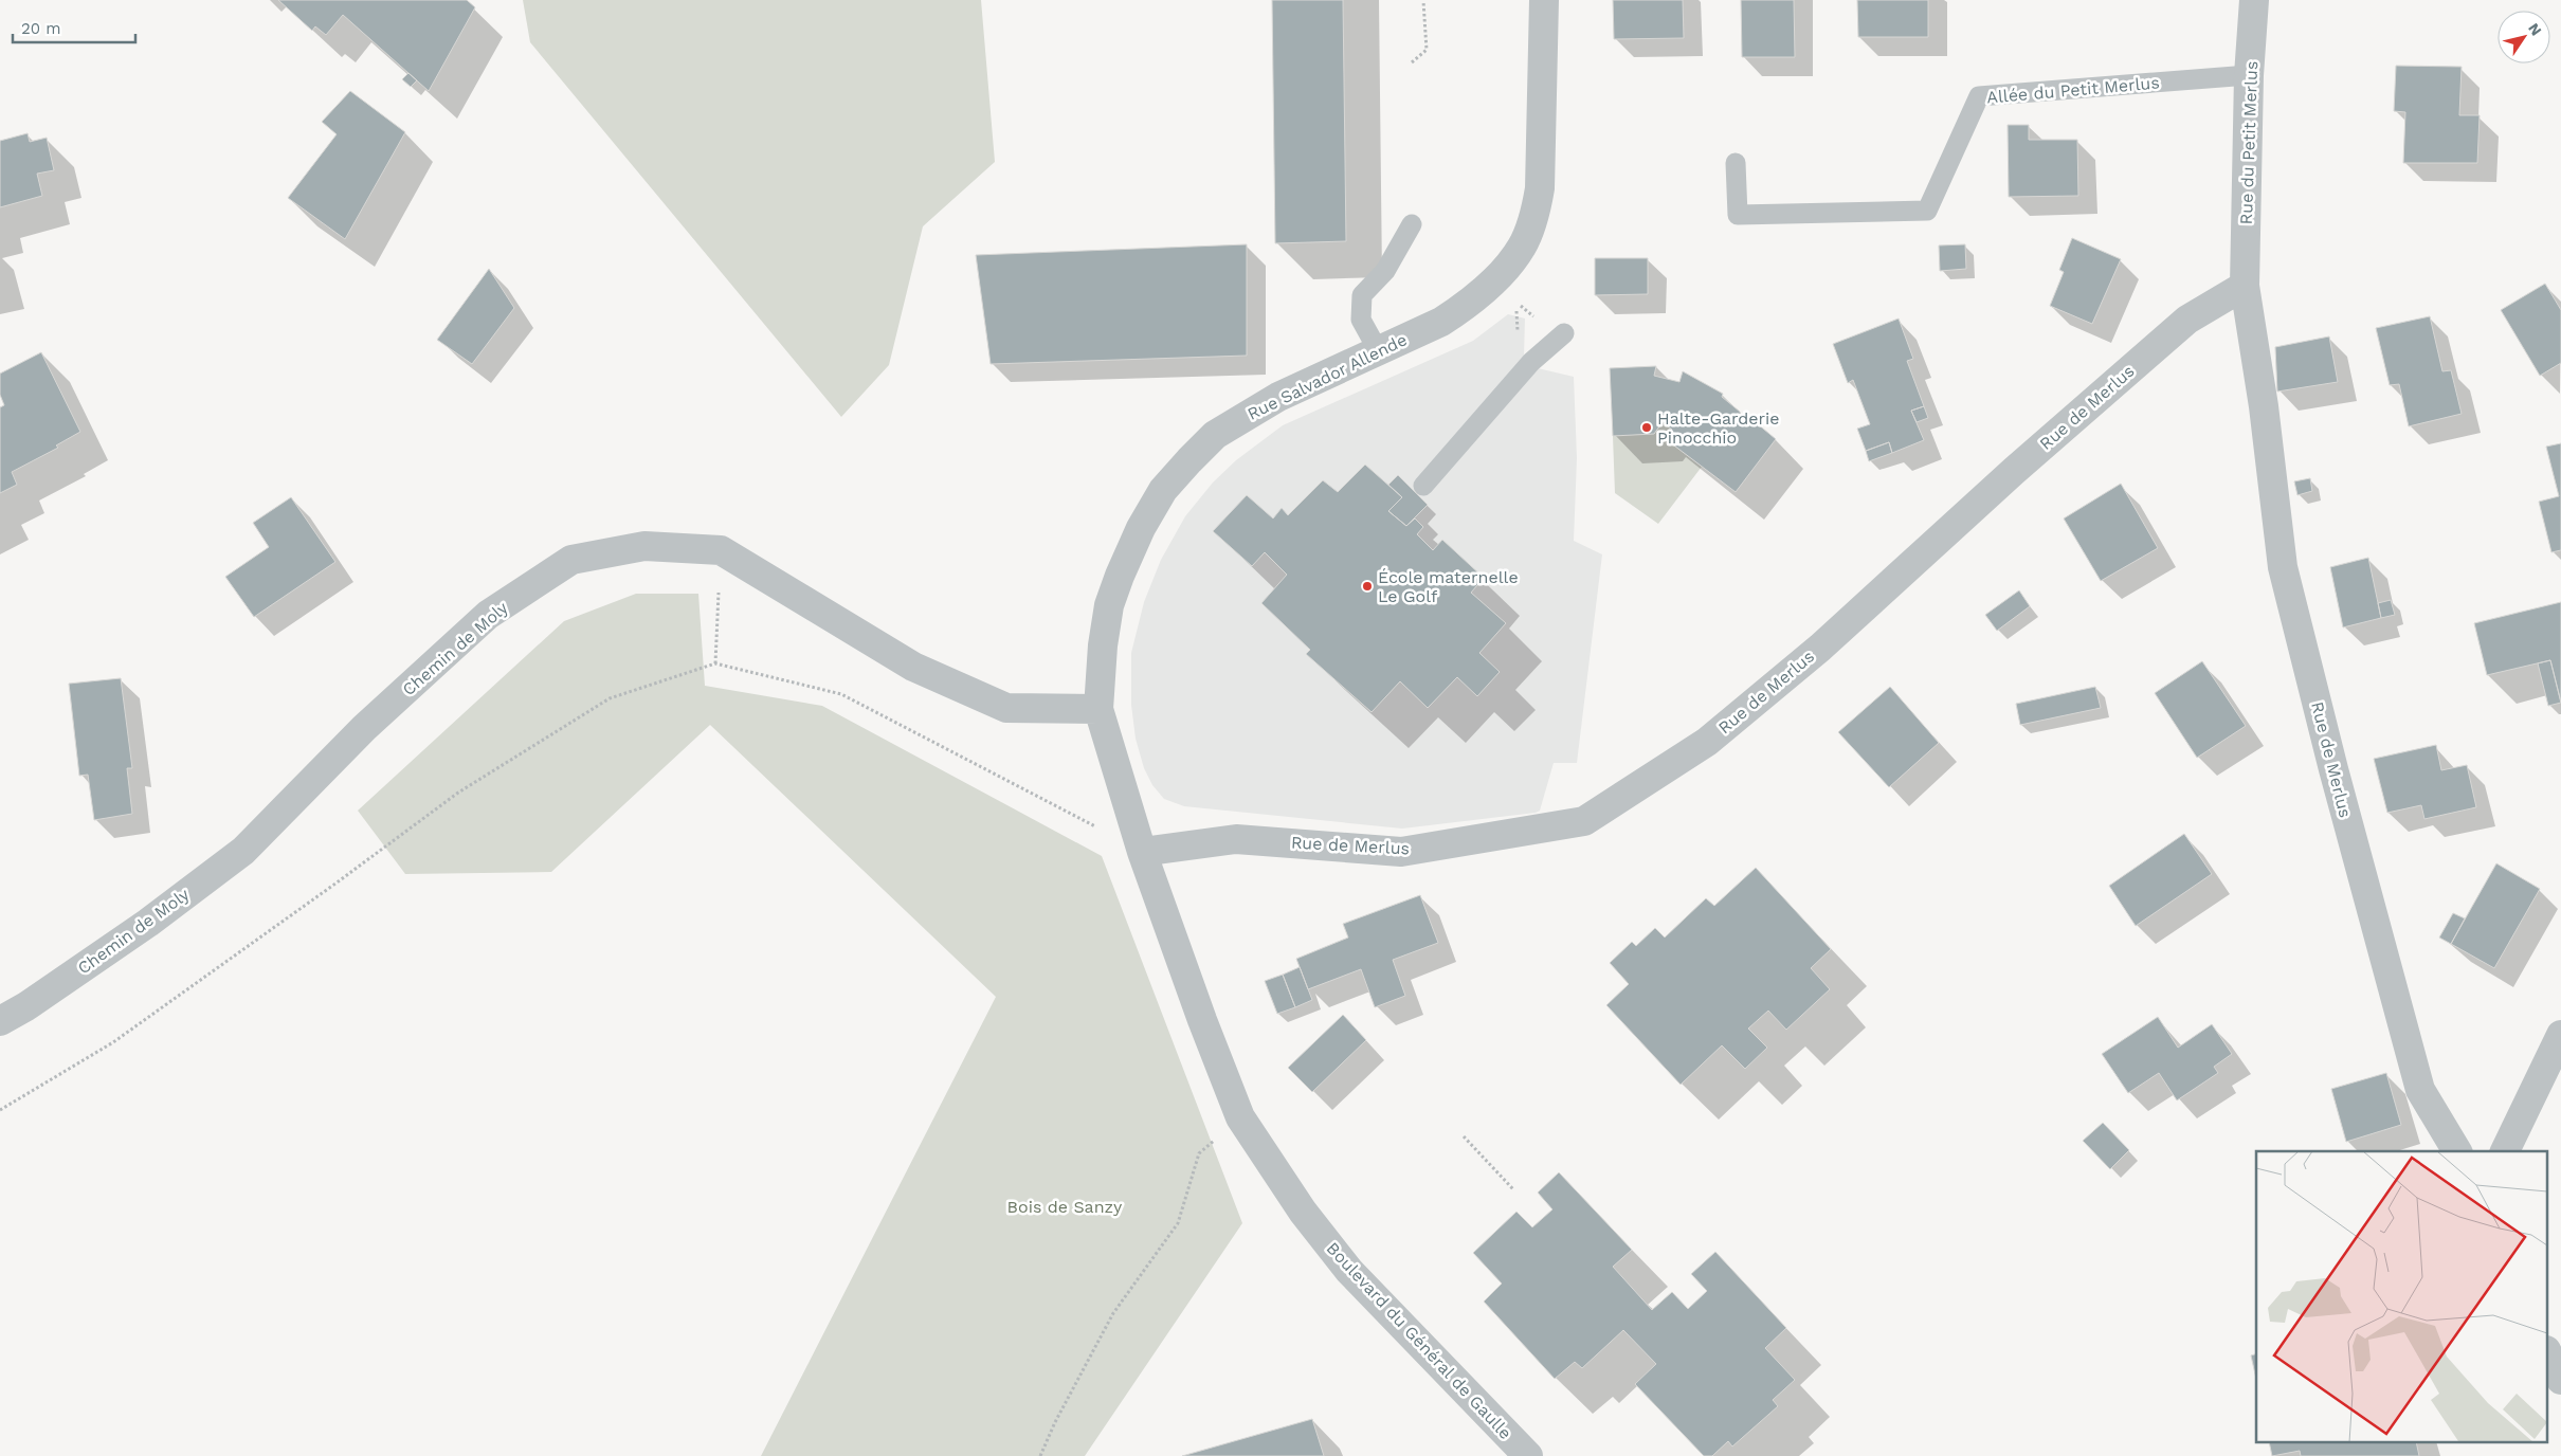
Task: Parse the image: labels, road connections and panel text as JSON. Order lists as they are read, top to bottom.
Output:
{
  "streets": {
    "street": [
      "Rue du Petit Merlus",
      "Rue Salvador Allende",
      "Rue de Merlus",
      "Chemin de Moly",
      "Boulevard du Général de Gaulle"
    ],
    "lane": ["Allée du Petit Merlus"]
  },
  "crossings": [
    ["Allée du Petit Merlus", "Rue du Petit Merlus"],
    ["Rue du Petit Merlus", "Rue de Merlus"],
    ["Rue Salvador Allende", "Rue de Merlus"],
    ["Rue Salvador Allende", "Chemin de Moly"],
    ["Rue Salvador Allende", "Boulevard du Général de Gaulle"],
    ["Rue de Merlus", "Boulevard du Général de Gaulle"]
  ],
  "parks": ["Bois de Sanzy"],
  "places": ["Halte-Garderie Pinocchio", "École maternelle Le Golf"],
  "scale_bar": "20 m",
  "north": "top right"
}
